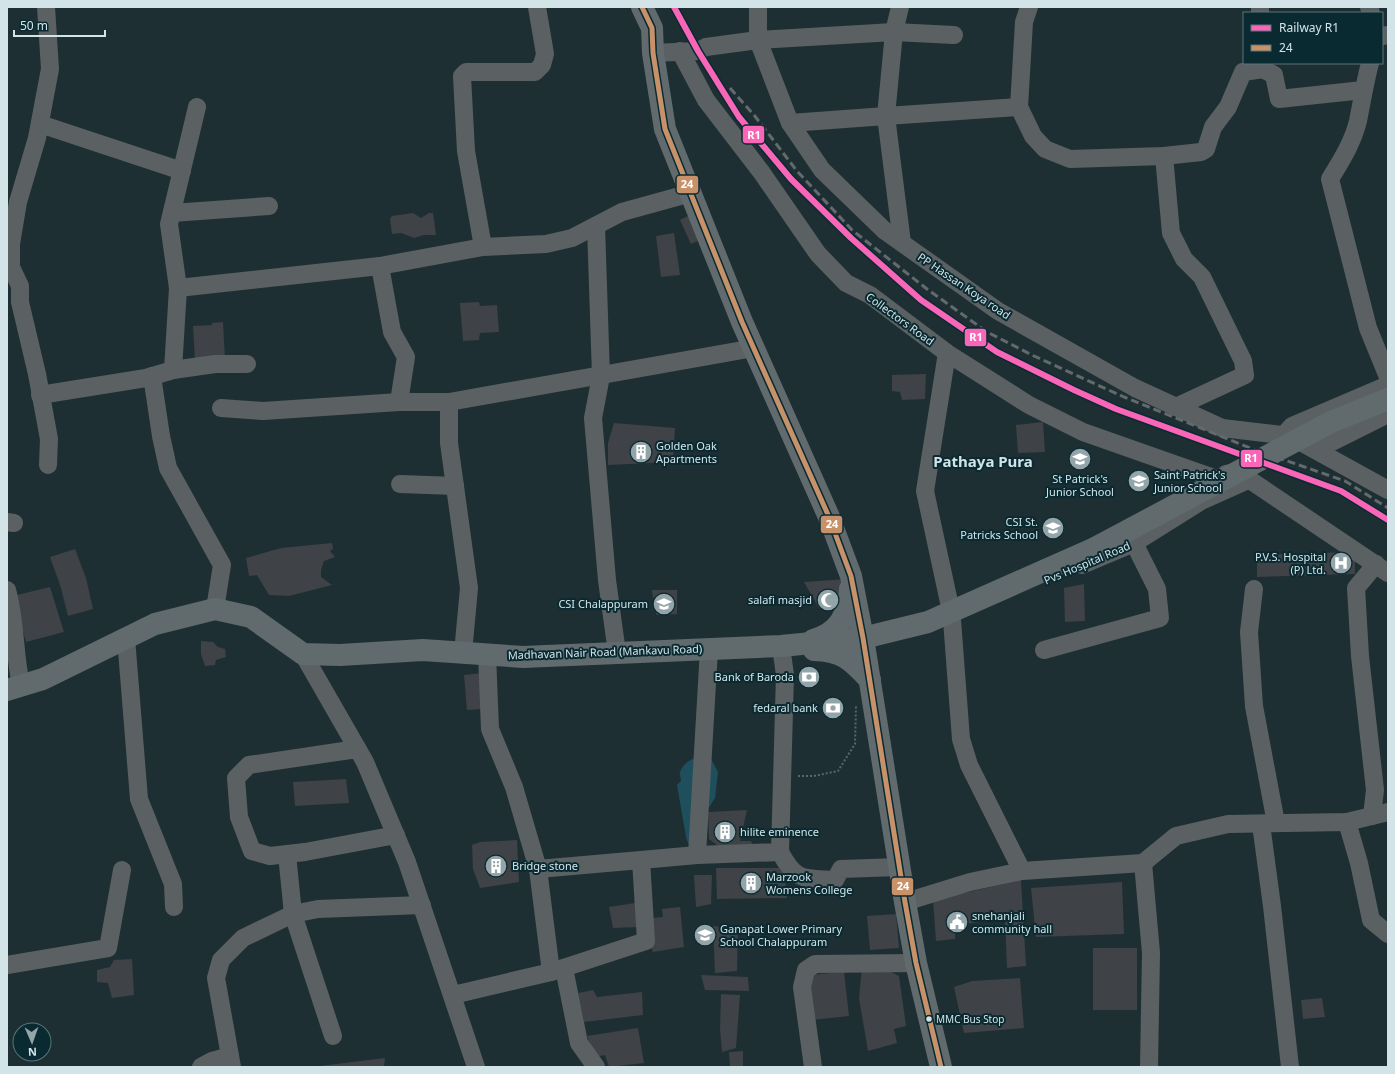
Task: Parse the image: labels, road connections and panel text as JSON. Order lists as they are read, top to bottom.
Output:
{
  "streets": {
    "main road": ["Madhavan Nair Road (Mankavu Road)"],
    "street": ["PP Hassan Koya road", "Collectors Road", "Pvs Hospital Road"]
  },
  "crossings": [
    ["Collectors Road", "Pvs Hospital Road"],
    ["Pvs Hospital Road", "Madhavan Nair Road (Mankavu Road)"]
  ],
  "districts": ["Pathaya Pura"],
  "places": {
    "building": [
      "Golden Oak Apartments",
      "hilite eminence",
      "Bridge stone",
      "Marzook Womens College"
    ],
    "school or university": [
      "St Patrick's Junior School",
      "Saint Patrick's Junior School",
      "CSI St. Patricks School",
      "CSI Chalappuram",
      "Ganapat Lower Primary School Chalappuram"
    ],
    "hospital": ["P.V.S. Hospital (P) Ltd."],
    "mosque": ["salafi masjid"],
    "bank": ["Bank of Baroda", "fedaral bank"],
    "public building": ["snehanjali community hall"],
    "other": ["MMC Bus Stop"]
  },
  "lines": ["rail line R1", "transit line 24"],
  "legend": ["Railway R1", "24"],
  "scale_bar": "50 m",
  "north": "bottom"
}
